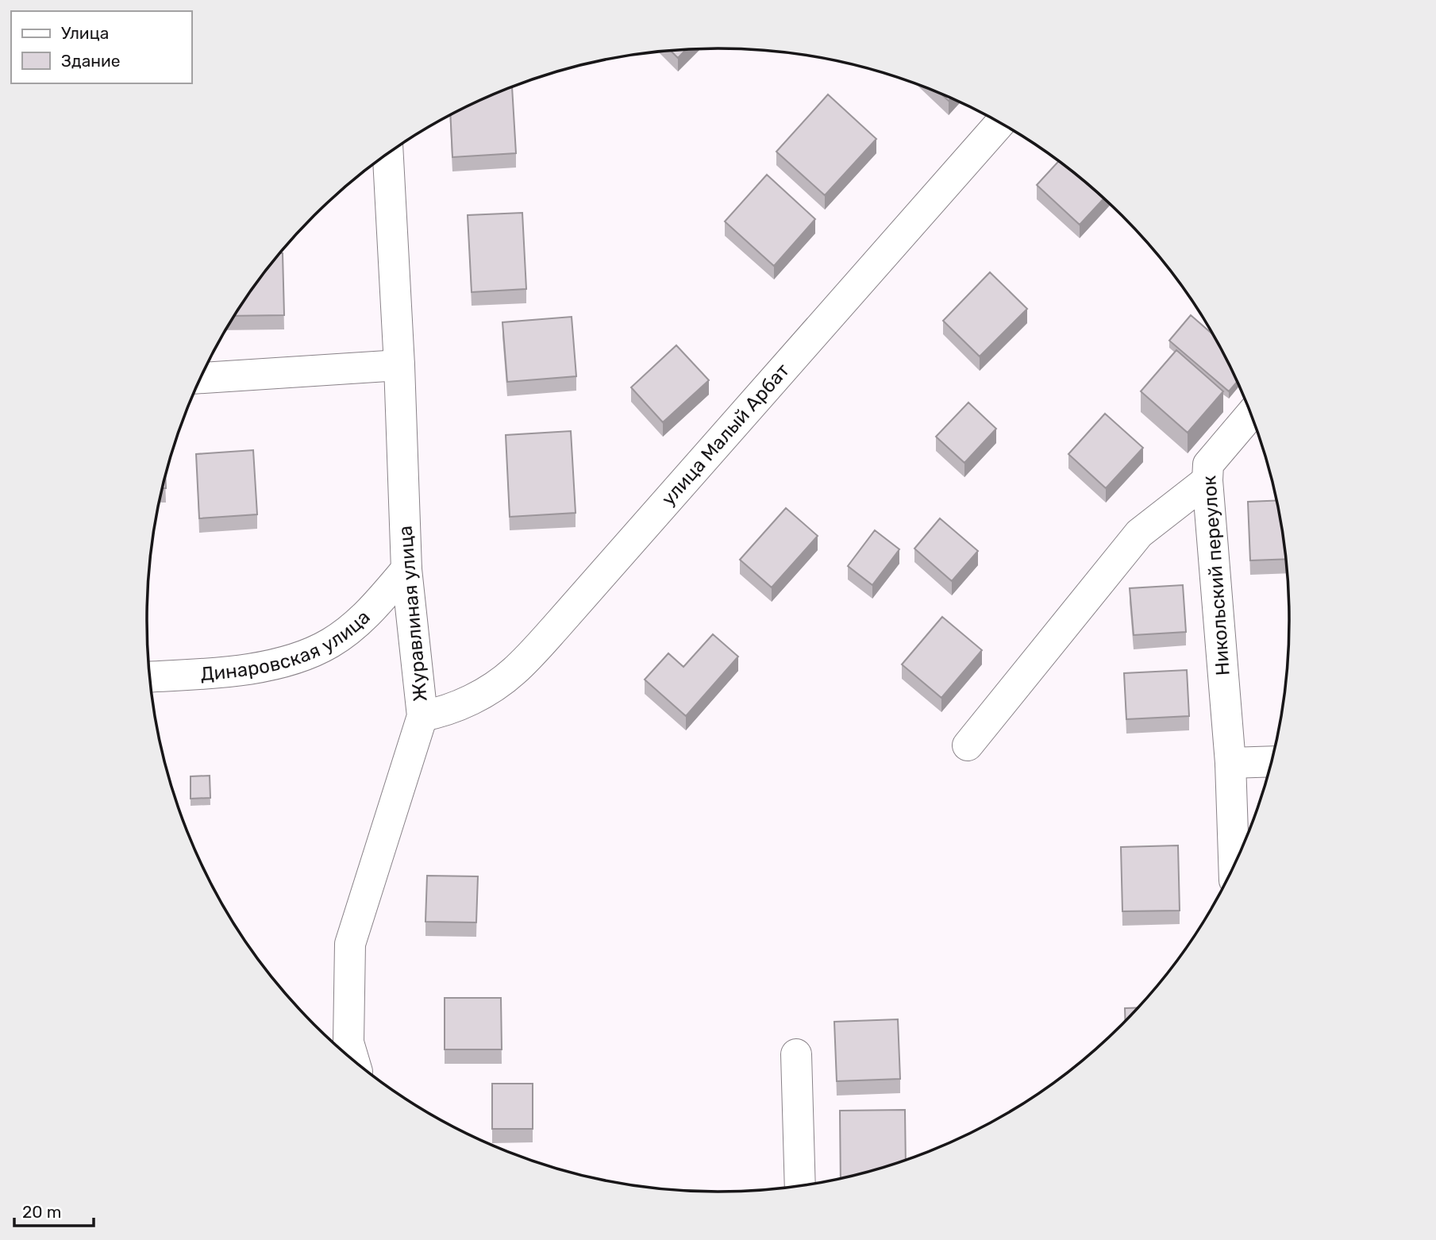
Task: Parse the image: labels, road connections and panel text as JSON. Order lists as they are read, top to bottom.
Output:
{
  "streets": {
    "street": [
      "улица Малый Арбат",
      "Никольский переулок",
      "Журавлиная улица",
      "Динаровская улица"
    ]
  },
  "crossings": [
    ["улица Малый Арбат", "Журавлиная улица"],
    ["Журавлиная улица", "Динаровская улица"]
  ],
  "legend": ["Улица", "Здание"],
  "scale_bar": "20 m"
}
